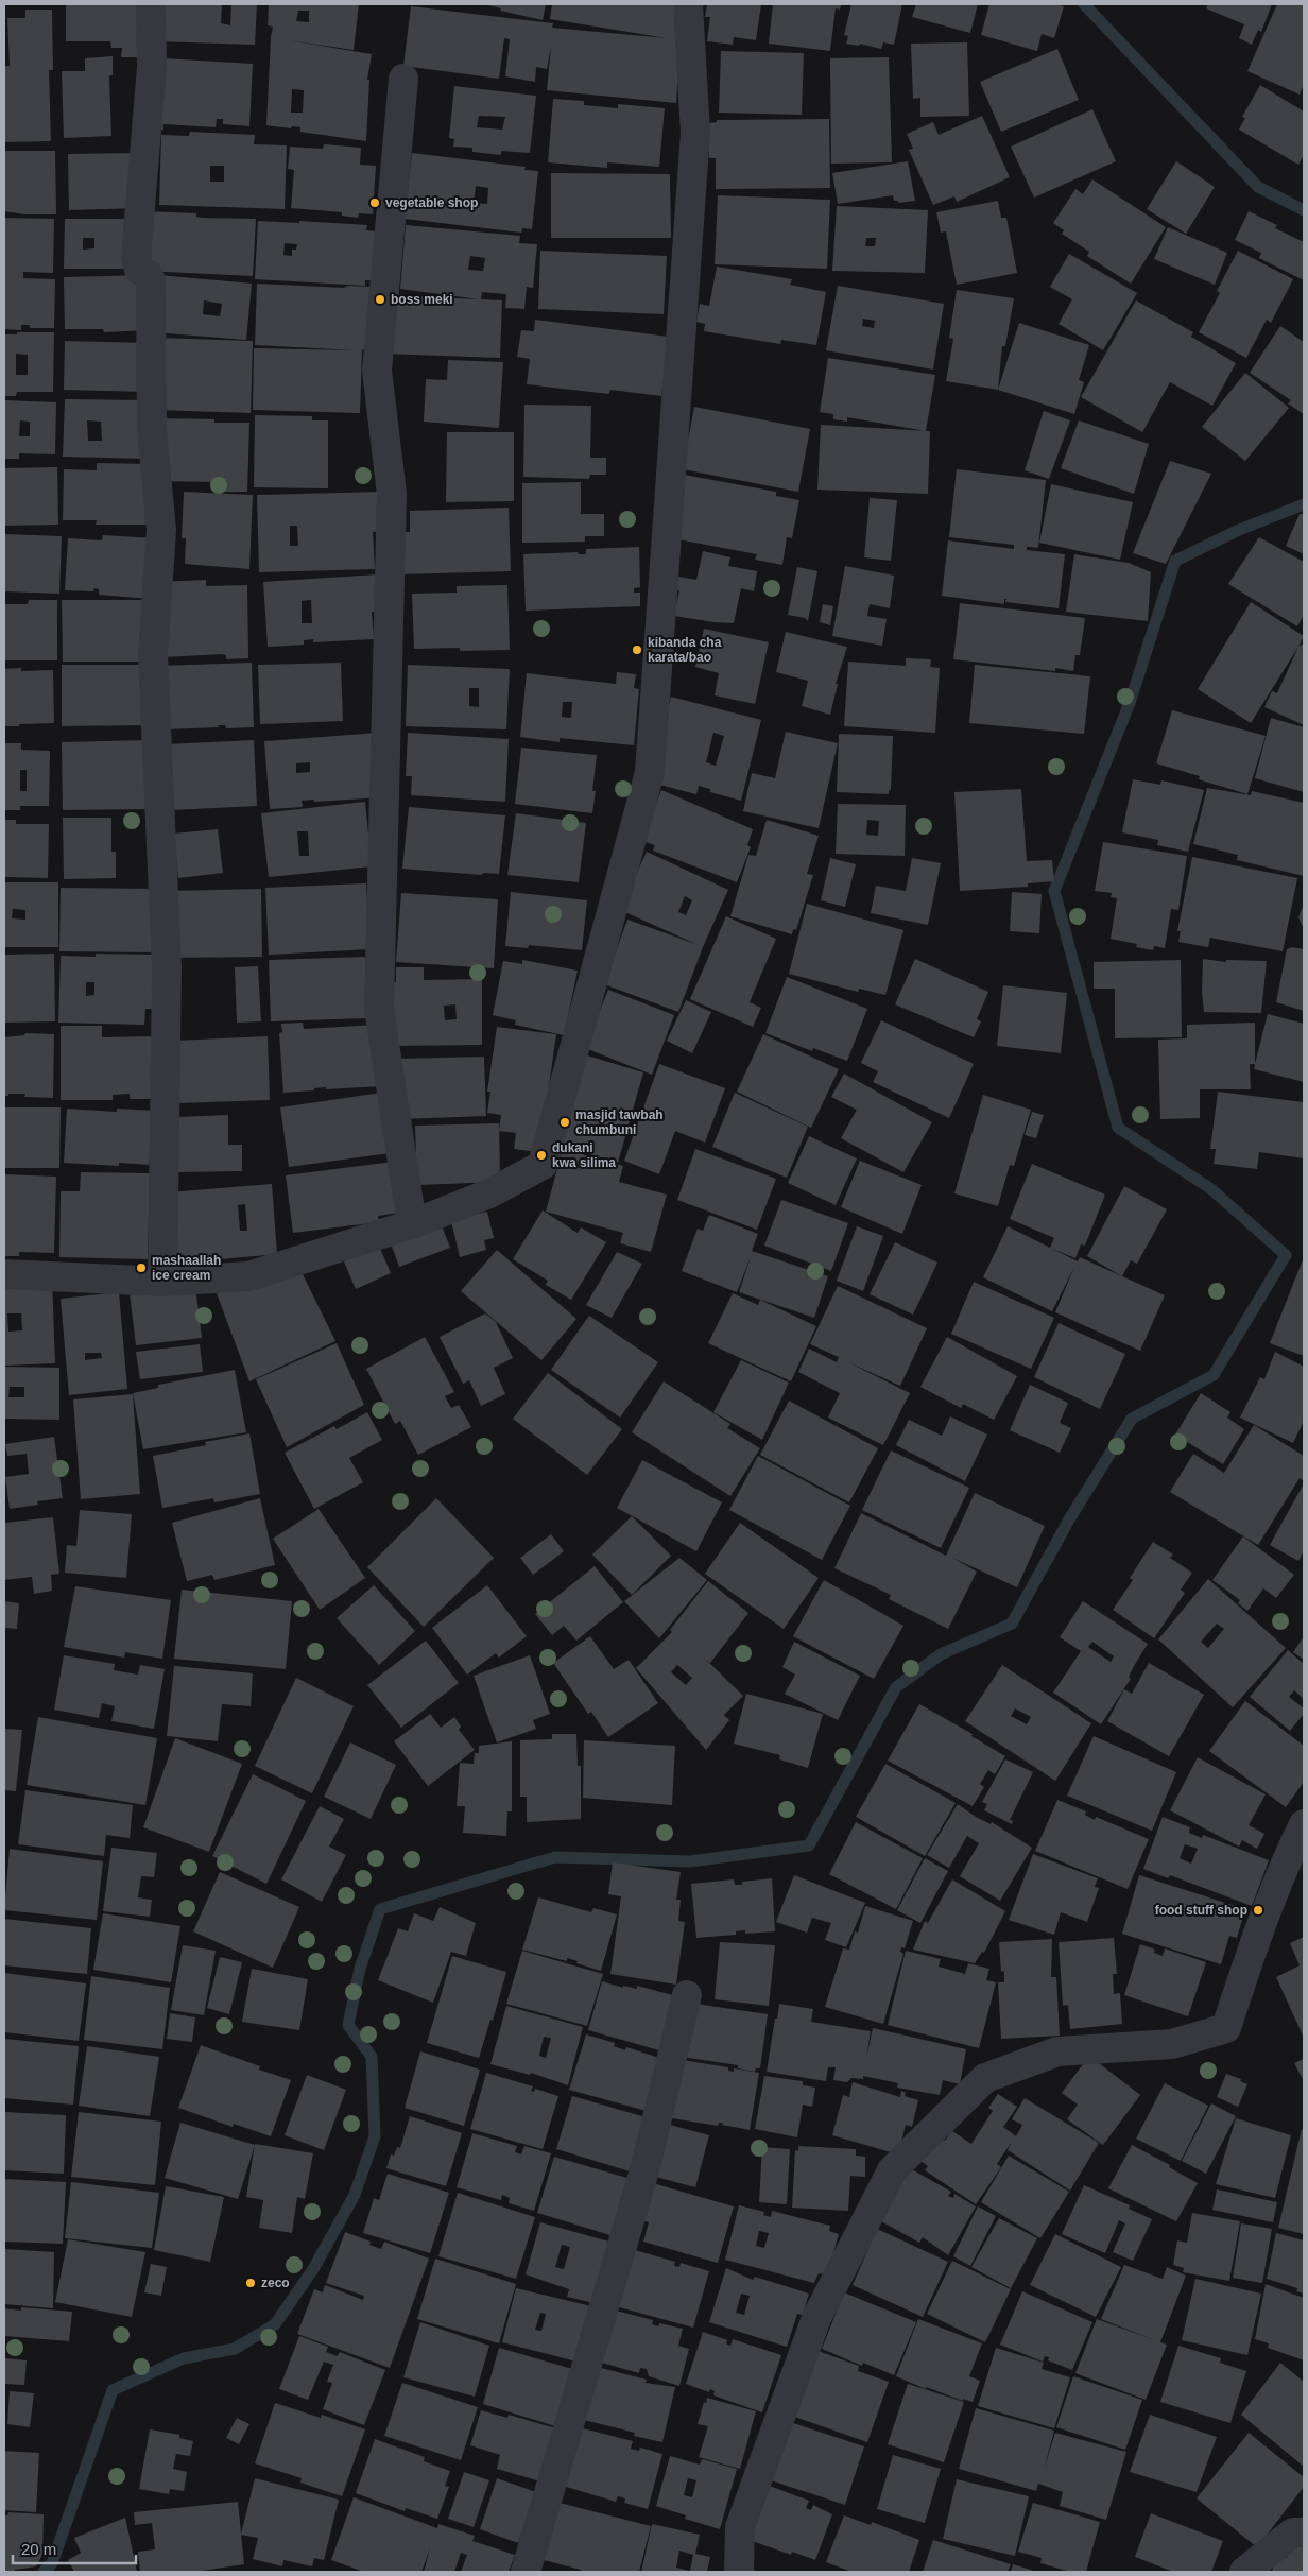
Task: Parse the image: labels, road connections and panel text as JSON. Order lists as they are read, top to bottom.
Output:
{
  "places": [
    "vegetable shop",
    "boss meki",
    "kibanda cha karata/bao",
    "masjid tawbah chumbuni",
    "dukani kwa silima",
    "mashaallah ice cream",
    "food stuff shop",
    "zeco"
  ],
  "scale_bar": "20 m"
}
